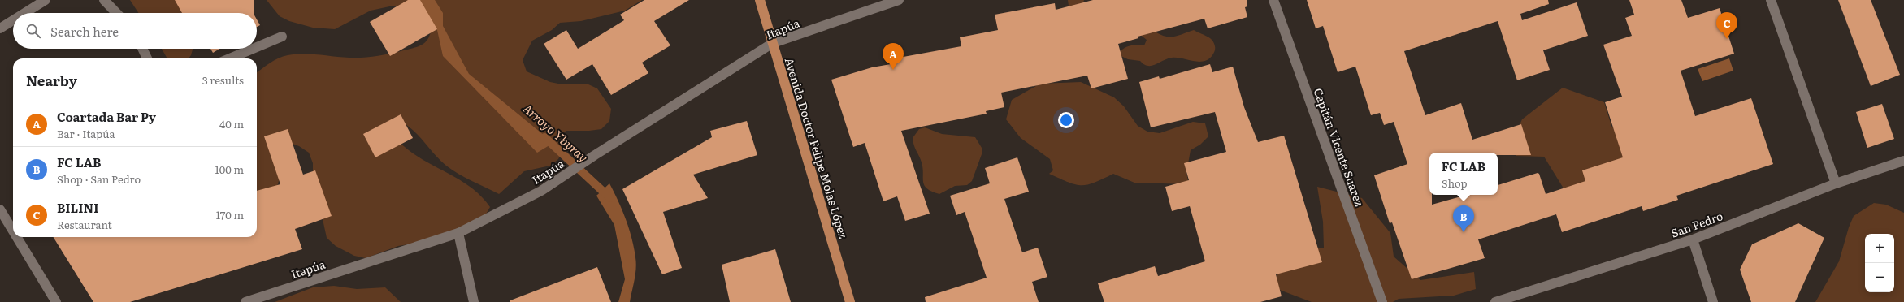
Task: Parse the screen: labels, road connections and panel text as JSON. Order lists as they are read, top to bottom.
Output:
{
  "streets": {
    "main road": ["Avenida Doctor Felipe Molas López"],
    "street": ["Itapúa", "Capitán Vicente Suarez", "San Pedro"]
  },
  "crossings": [
    ["Itapúa", "Avenida Doctor Felipe Molas López"]
  ],
  "water": ["Arroyo Ybyray"],
  "page": {
    "pins": ["C", "A", "B"],
    "search": "Search here",
    "heading": ["Nearby", "3 results"],
    "list": [
      {
        "mark": "A",
        "name": "Coartada Bar Py",
        "note": "Bar · Itapúa",
        "value": "40 m"
      },
      {
        "mark": "B",
        "name": "FC LAB",
        "note": "Shop · San Pedro",
        "value": "100 m"
      },
      {
        "mark": "C",
        "name": "BILINI",
        "note": "Restaurant",
        "value": "170 m"
      }
    ],
    "popup": ["FC LAB", "Shop"],
    "map_buttons": ["+", "−"]
  }
}
